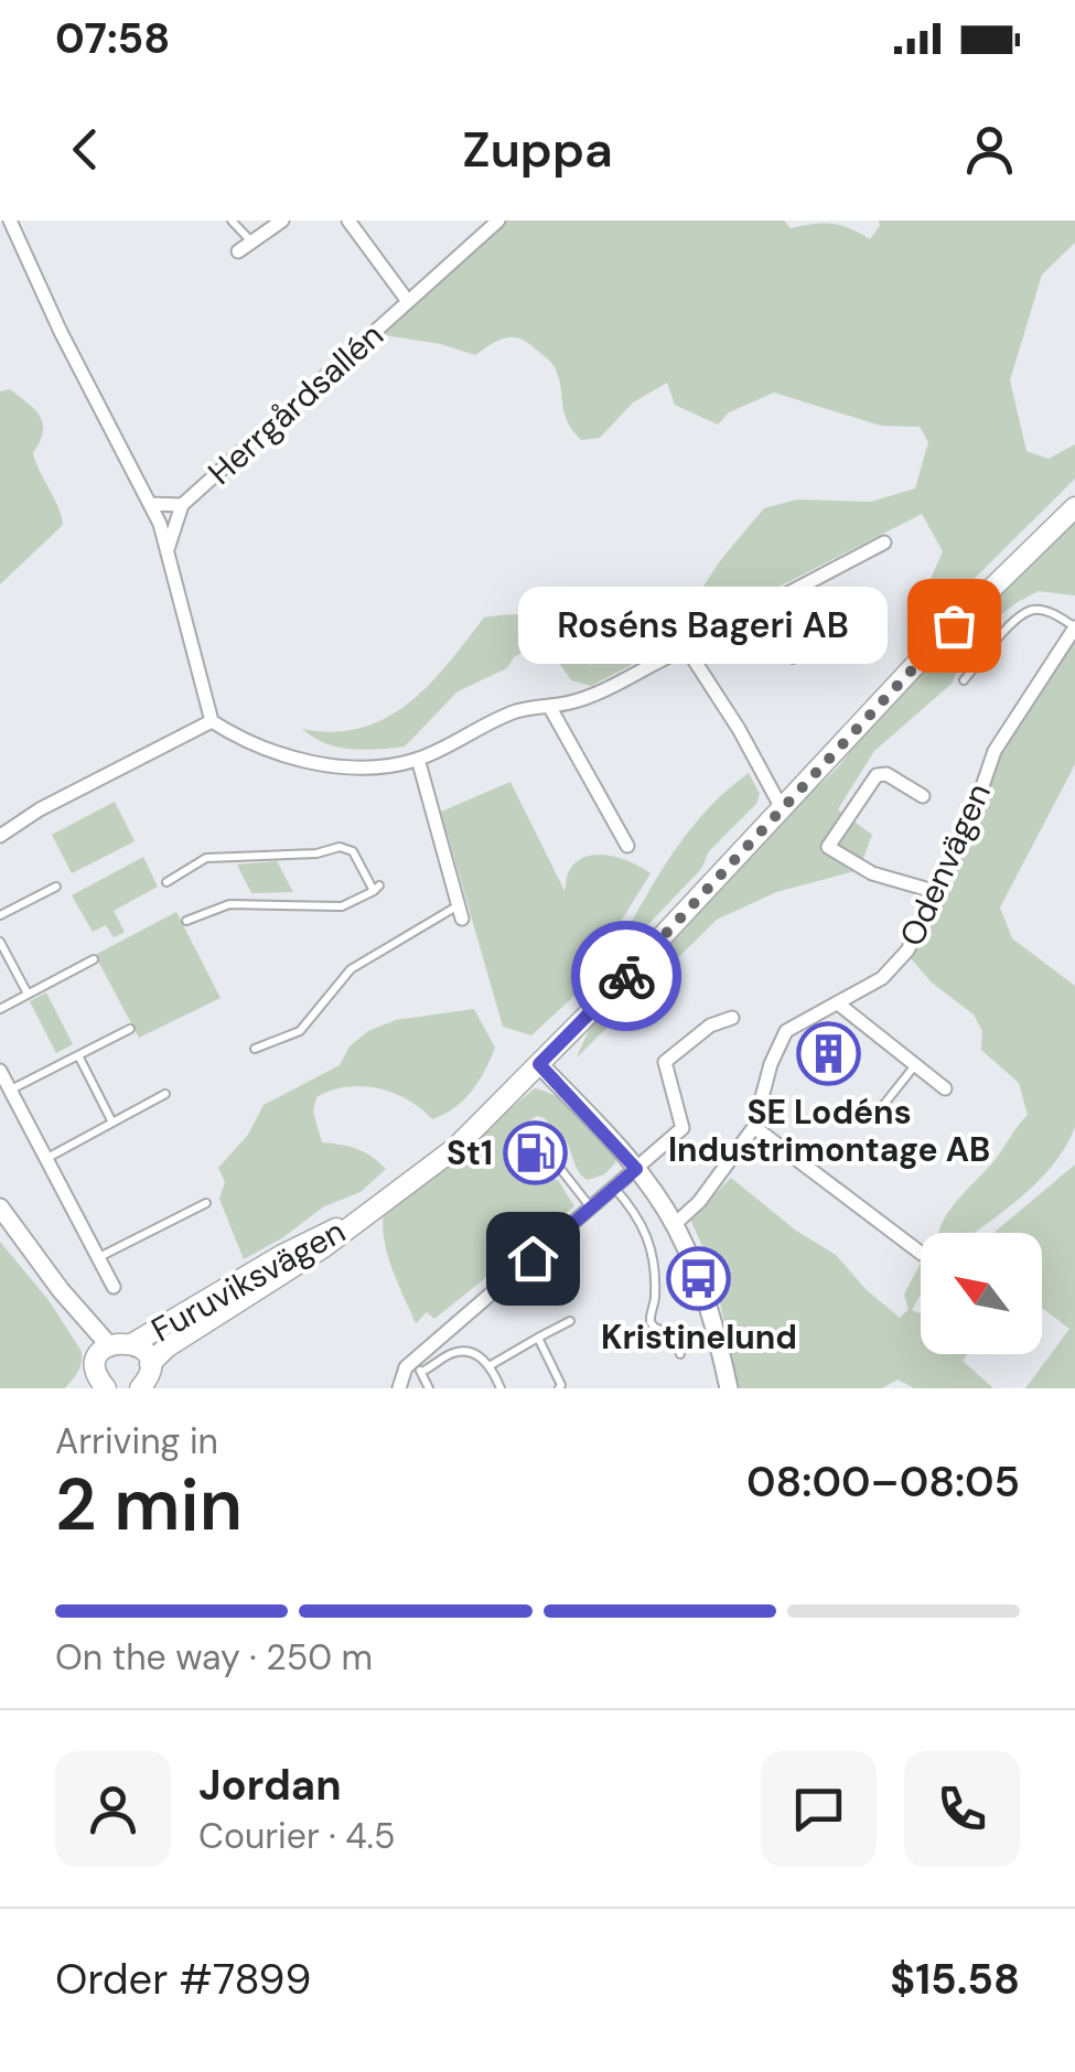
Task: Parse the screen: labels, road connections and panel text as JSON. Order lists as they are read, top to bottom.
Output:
{
  "streets": {
    "main road": ["Furuviksvägen"],
    "street": ["Herrgårdsallén", "Odenvägen"]
  },
  "places": {
    "other": ["Roséns Bageri AB"],
    "building": ["SE Lodéns Industrimontage AB"],
    "fuel station": ["St1"],
    "bus stop": ["Kristinelund"]
  },
  "north": "top left",
  "page": {
    "status": "07:58",
    "header": "Zuppa",
    "bubble": "Roséns Bageri AB",
    "heading": ["2 min", "Arriving in", "08:00–08:05"],
    "panel": [
      "Jordan",
      "Courier · 4.5",
      "Order #7899",
      "$15.58"
    ],
    "bar": "On the way · 250 m"
  }
}
